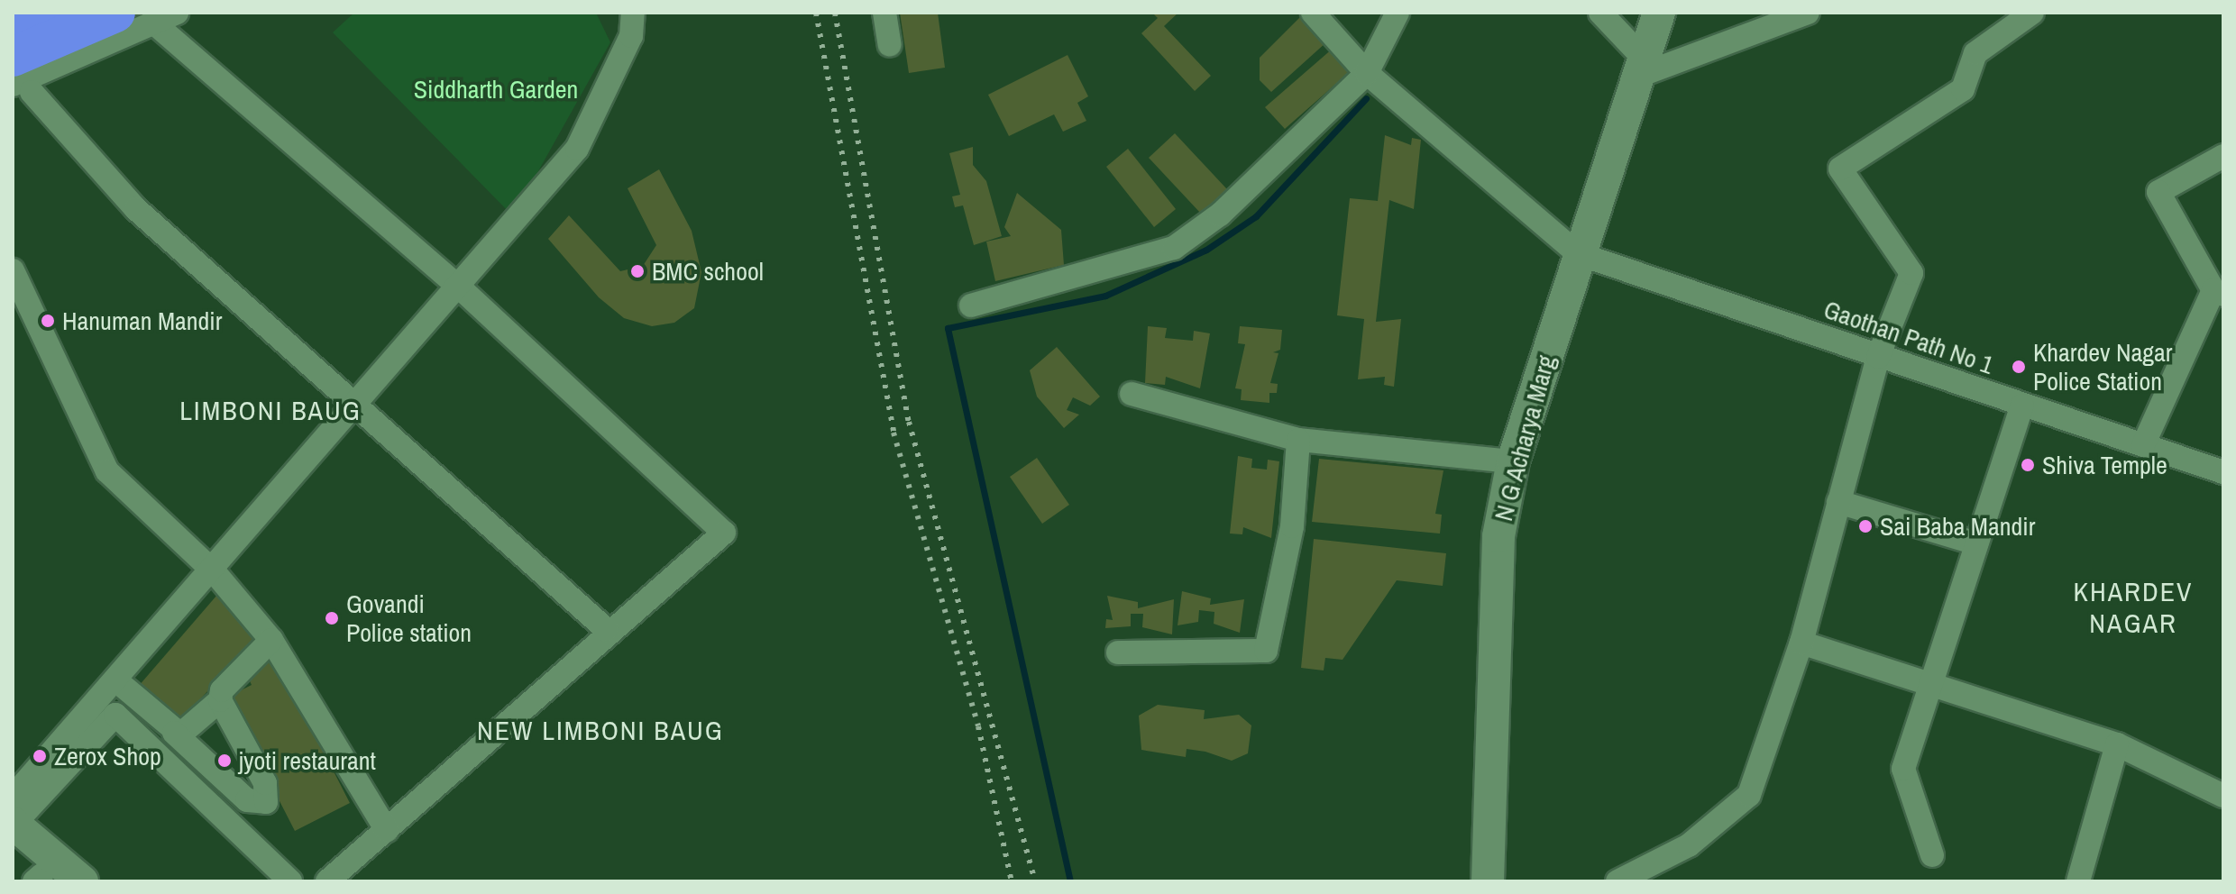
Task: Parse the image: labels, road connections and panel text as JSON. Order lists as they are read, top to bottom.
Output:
{
  "streets": {
    "main road": ["N G Acharya Marg"],
    "street": ["Gaothan Path No 1"]
  },
  "crossings": [
    ["Gaothan Path No 1", "N G Acharya Marg"]
  ],
  "districts": ["LIMBONI BAUG", "KHARDEV NAGAR", "NEW LIMBONI BAUG"],
  "parks": ["Siddharth Garden"],
  "places": [
    "BMC school",
    "Hanuman Mandir",
    "Khardev Nagar Police Station",
    "Shiva Temple",
    "Sai Baba Mandir",
    "Govandi Police station",
    "Zerox Shop",
    "jyoti restaurant"
  ]
}
